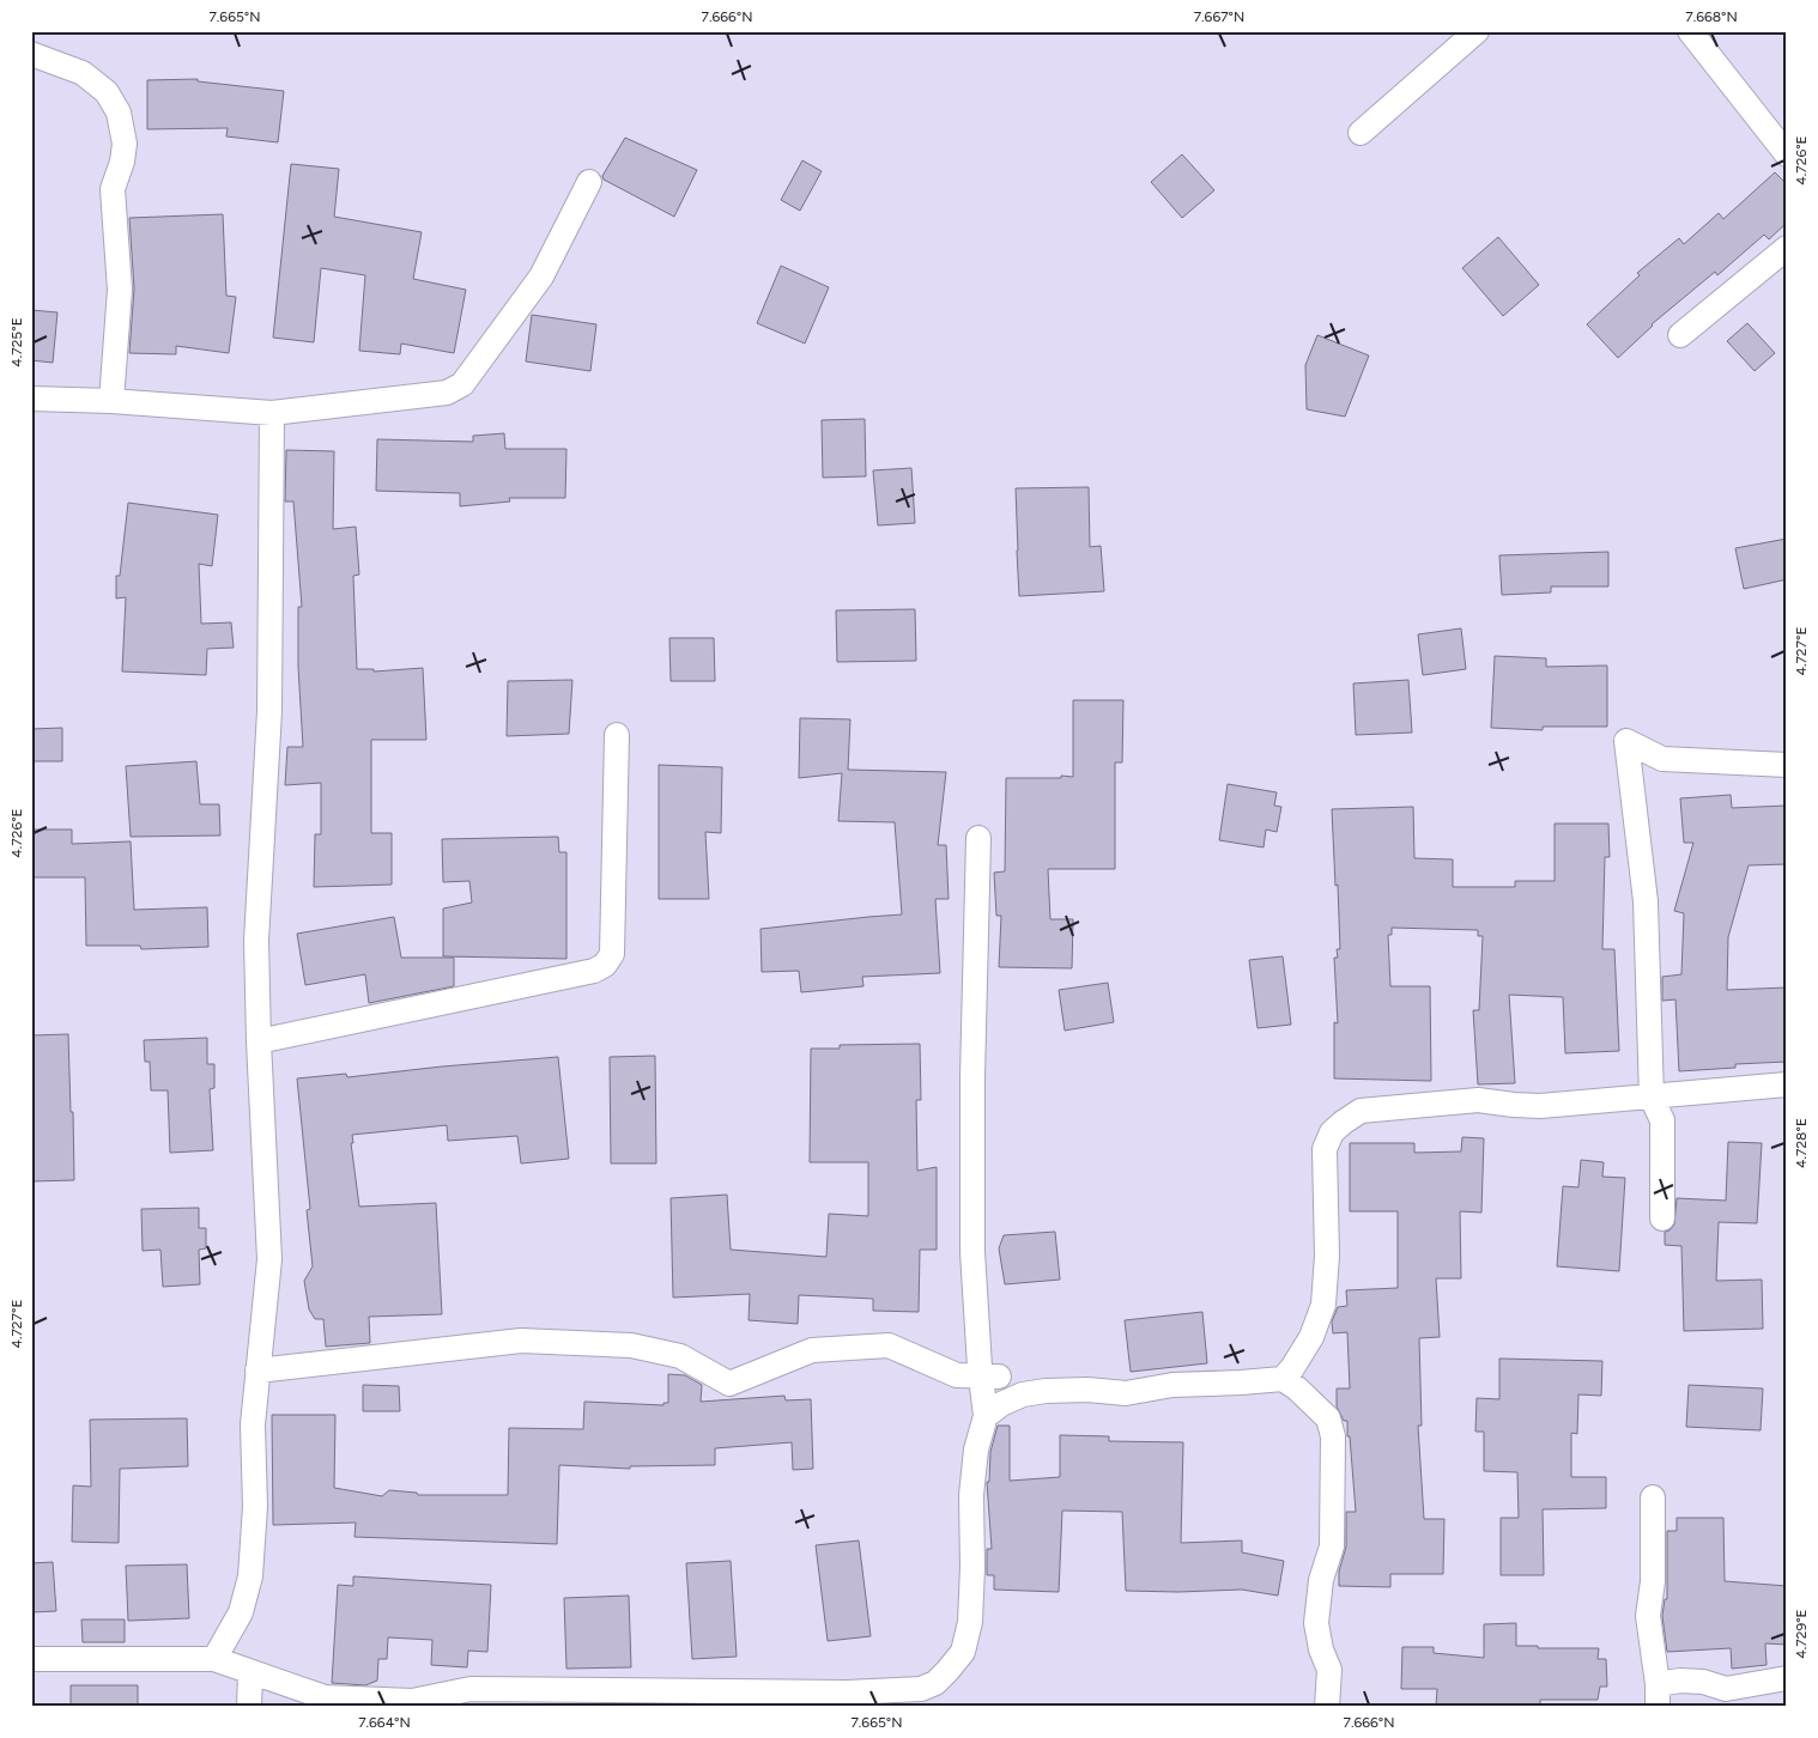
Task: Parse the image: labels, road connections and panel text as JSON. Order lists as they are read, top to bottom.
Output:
{
  "coordinates": [
    "7.665°N",
    "7.666°N",
    "7.667°N",
    "7.668°N",
    "4.726°E",
    "4.725°E",
    "4.727°E",
    "4.728°E",
    "4.729°E",
    "7.664°N"
  ]
}
